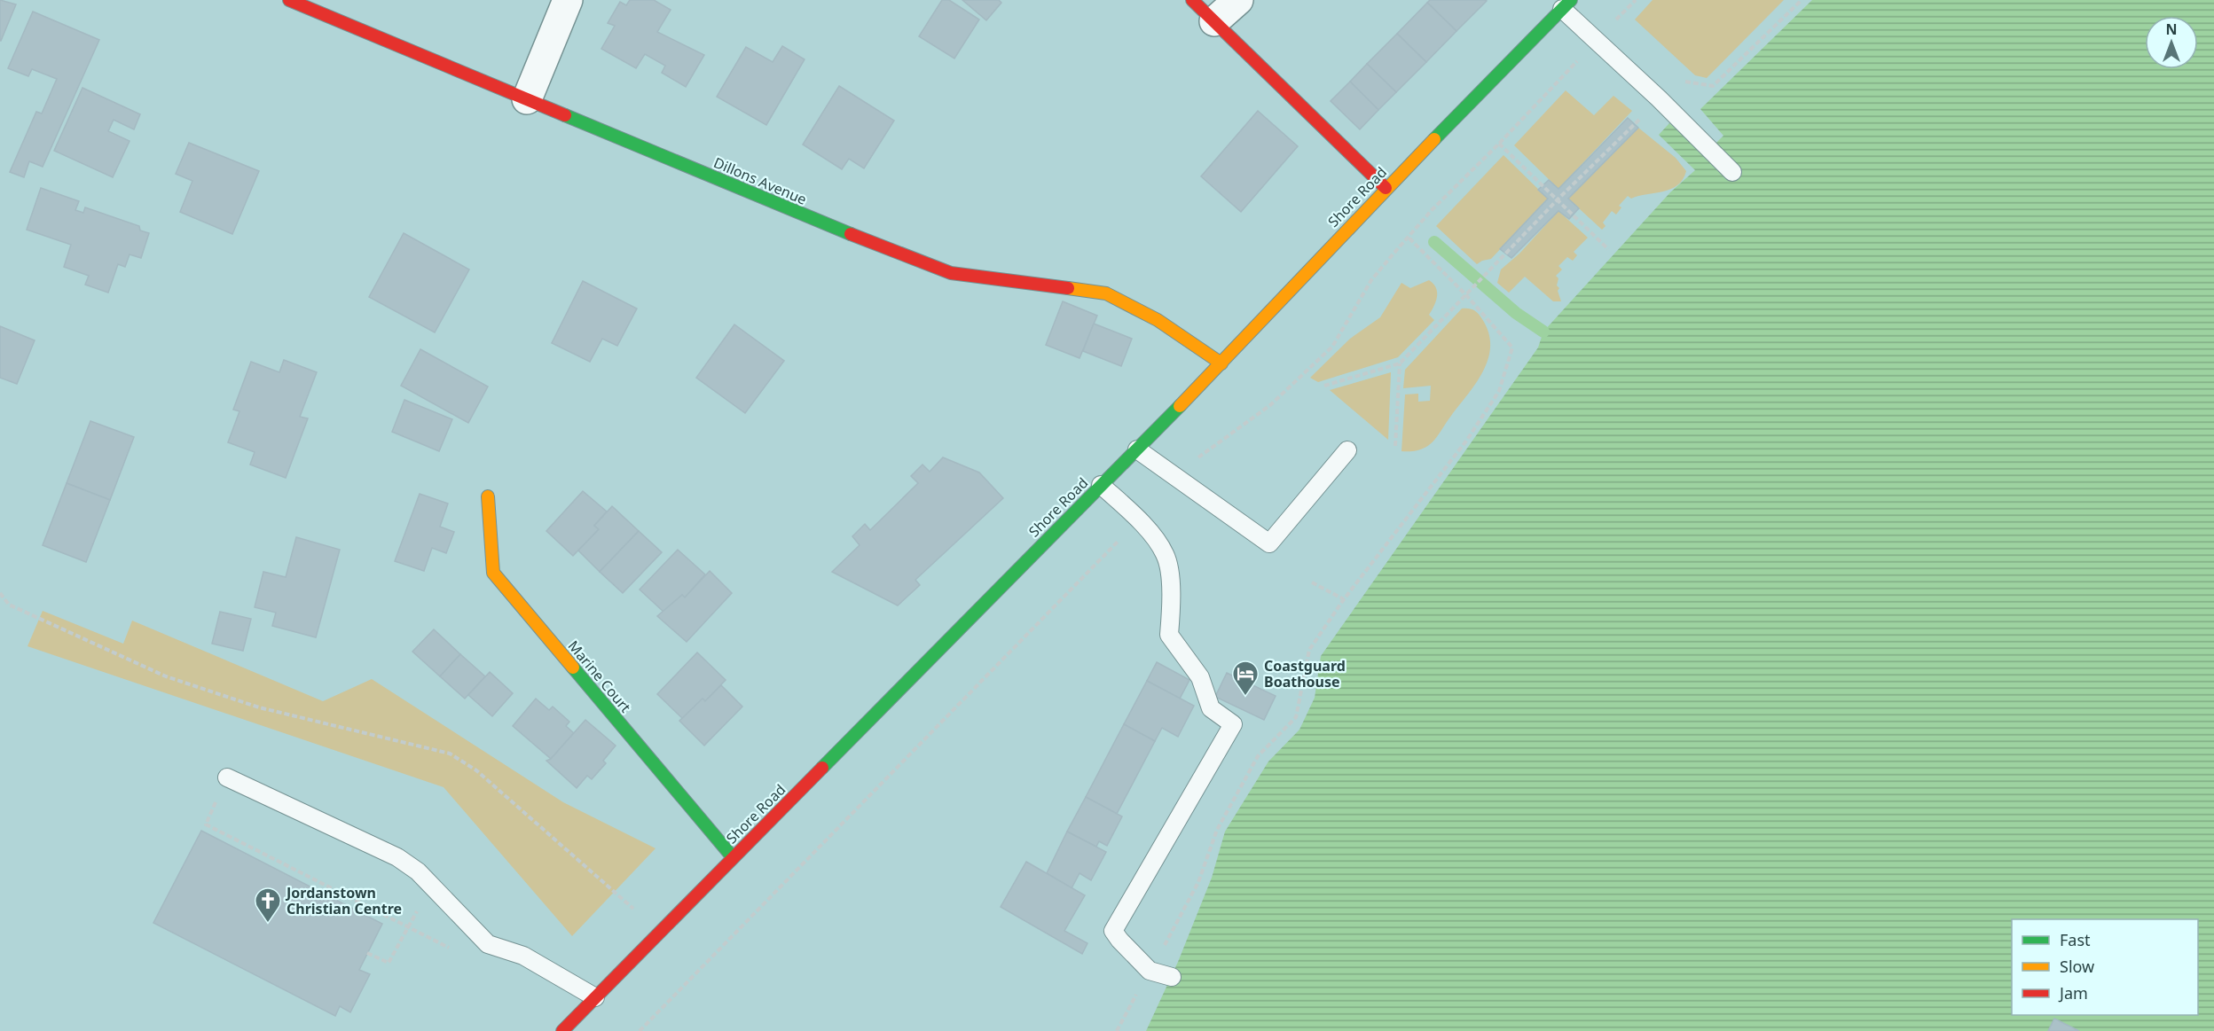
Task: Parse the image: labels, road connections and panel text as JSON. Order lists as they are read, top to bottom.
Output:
{
  "streets": {
    "main road": ["Dillons Avenue", "Shore Road", "Marine Court"]
  },
  "crossings": [
    ["Dillons Avenue", "Shore Road"],
    ["Shore Road", "Marine Court"]
  ],
  "places": {
    "hotel": ["Coastguard Boathouse"],
    "church": ["Jordanstown Christian Centre"]
  },
  "legend": ["Fast", "Slow", "Jam"],
  "north": "top"
}
